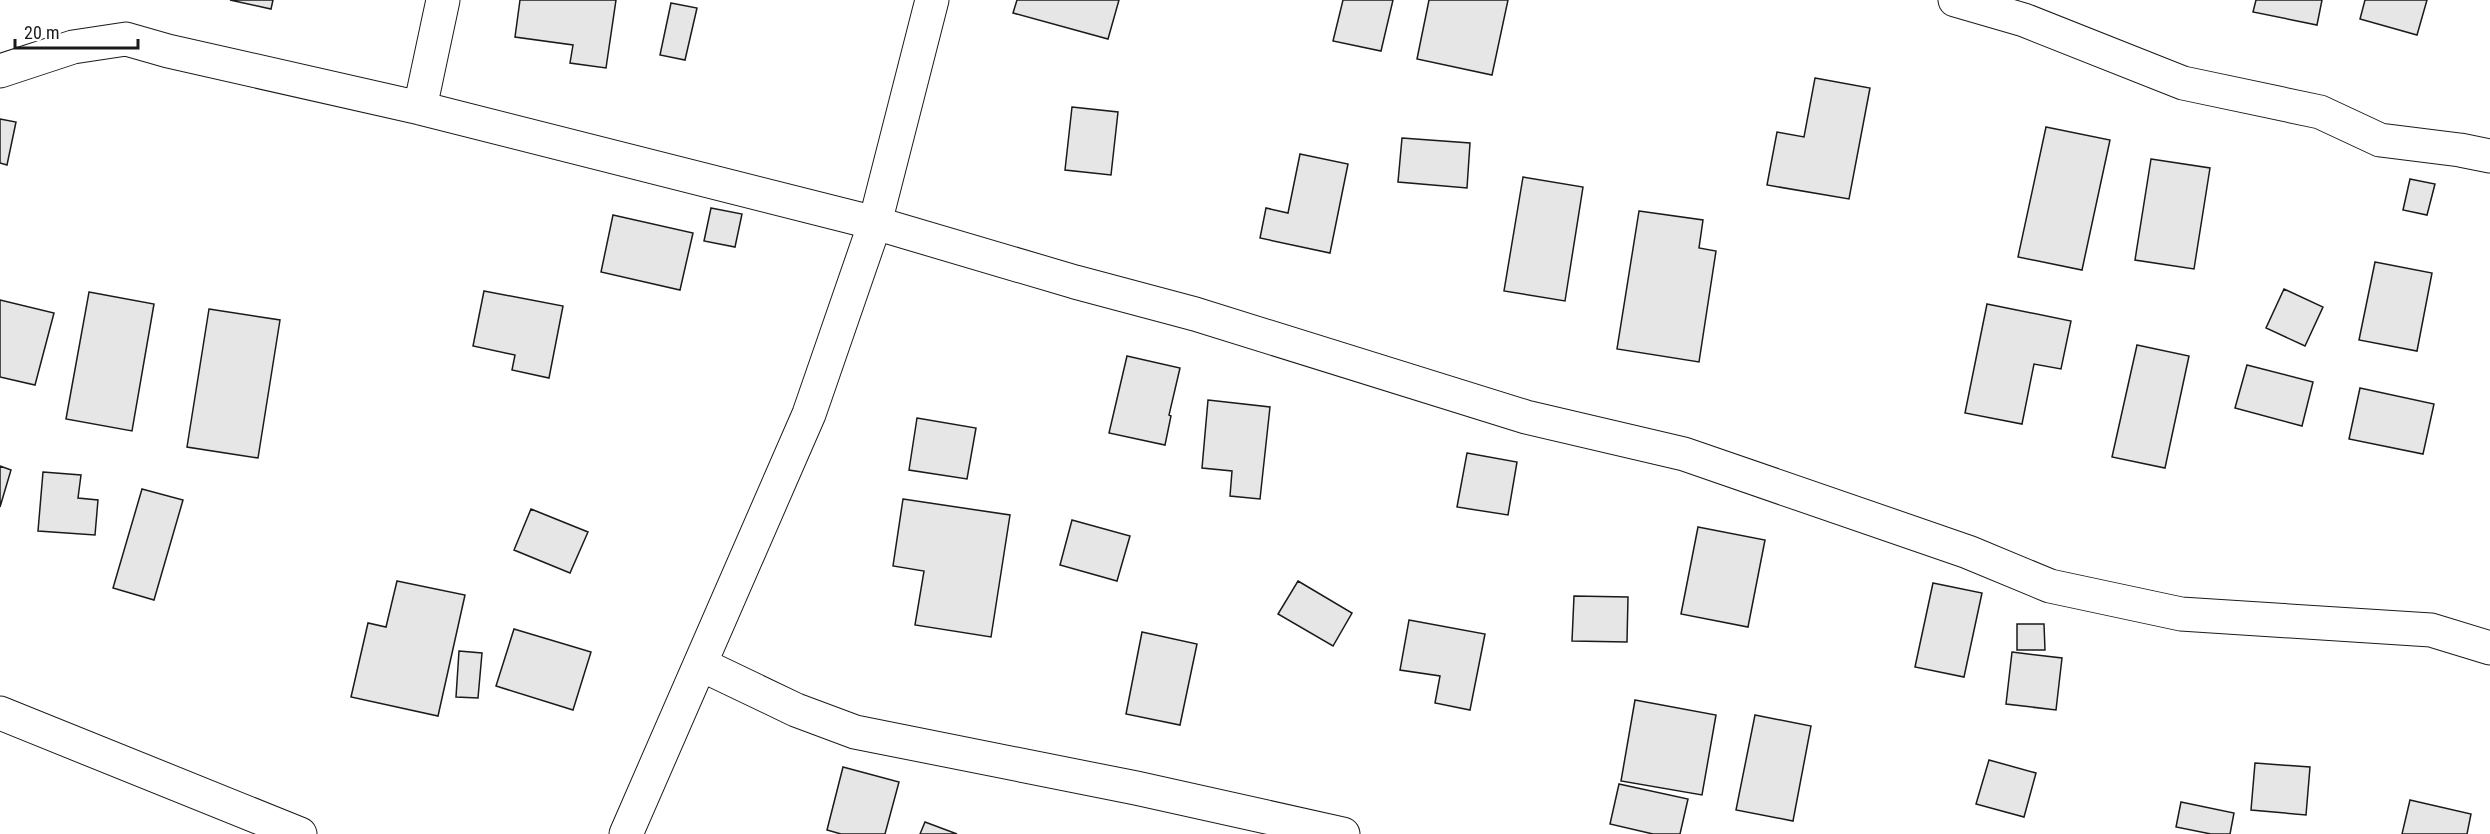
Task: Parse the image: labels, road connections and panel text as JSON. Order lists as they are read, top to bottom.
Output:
{
  "scale_bar": "20 m"
}
